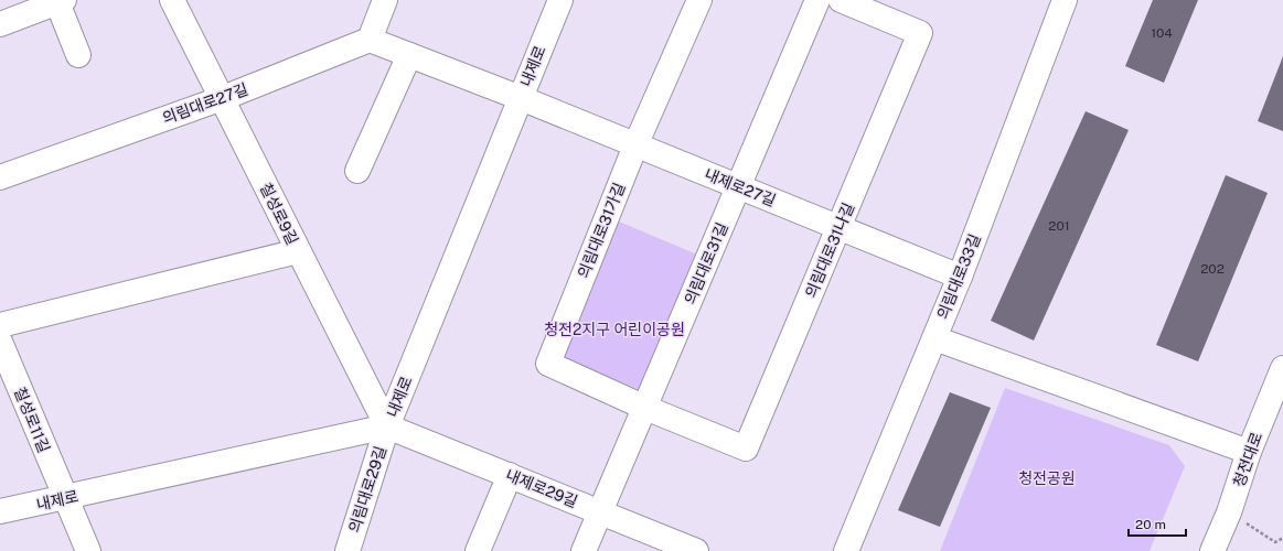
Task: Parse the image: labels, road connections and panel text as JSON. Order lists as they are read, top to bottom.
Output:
{
  "streets": {
    "street": [
      "내제로",
      "의림대로27길",
      "내제로27길",
      "칠성로9길",
      "의림대로31가길",
      "의림대로31나길",
      "의림대로31길",
      "의림대로33길",
      "칠성로11길",
      "청전대로",
      "내제로29길",
      "의림대로29길"
    ]
  },
  "crossings": [
    ["내제로", "내제로27길"],
    ["내제로", "칠성로9길"],
    ["내제로", "칠성로11길"],
    ["내제로", "내제로29길"],
    ["내제로", "의림대로29길"],
    ["의림대로27길", "내제로27길"],
    ["의림대로27길", "칠성로9길"],
    ["내제로27길", "의림대로31가길"],
    ["내제로27길", "의림대로31나길"],
    ["내제로27길", "의림대로31길"],
    ["내제로27길", "의림대로33길"],
    ["칠성로9길", "내제로29길"],
    ["칠성로9길", "의림대로29길"],
    ["의림대로31가길", "의림대로31나길"],
    ["의림대로31가길", "의림대로31길"],
    ["의림대로31나길", "의림대로31길"],
    ["의림대로31길", "내제로29길"],
    ["내제로29길", "의림대로29길"]
  ],
  "parks": ["청전2지구 어린이공원", "청전공원"],
  "house_numbers": ["104", "201", "202"],
  "scale_bar": "20 m"
}
